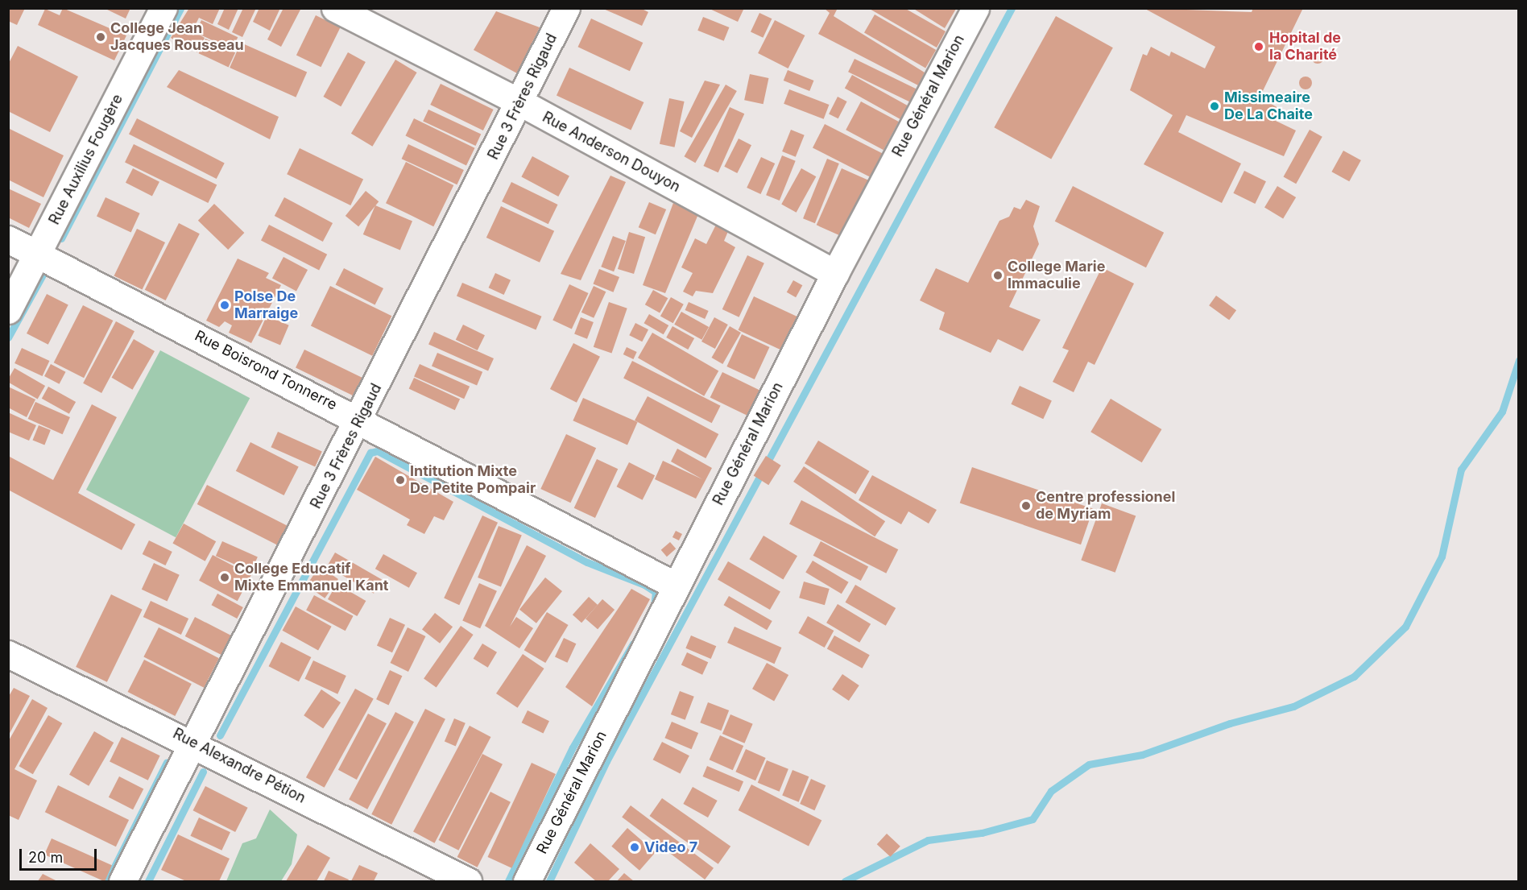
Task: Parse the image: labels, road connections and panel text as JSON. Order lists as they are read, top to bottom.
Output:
{
  "streets": {
    "street": [
      "Rue Général Marion",
      "Rue 3 Frères Rigaud",
      "Rue Anderson Douyon",
      "Rue Auxilius Fougère",
      "Rue Boisrond Tonnerre",
      "Rue Alexandre Pétion"
    ]
  },
  "crossings": [
    ["Rue Général Marion", "Rue Anderson Douyon"],
    ["Rue Général Marion", "Rue Boisrond Tonnerre"],
    ["Rue 3 Frères Rigaud", "Rue Anderson Douyon"],
    ["Rue 3 Frères Rigaud", "Rue Boisrond Tonnerre"],
    ["Rue 3 Frères Rigaud", "Rue Alexandre Pétion"],
    ["Rue Auxilius Fougère", "Rue Boisrond Tonnerre"]
  ],
  "places": [
    "College Jean Jacques Rousseau",
    "Hopital de la Charité",
    "Missimeaire De La Chaite",
    "College Marie Immaculie",
    "Polse De Marraige",
    "Intitution Mixte De Petite Pompair",
    "Centre professionel de Myriam",
    "College Educatif Mixte Emmanuel Kant",
    "Video 7"
  ],
  "scale_bar": "20 m"
}
